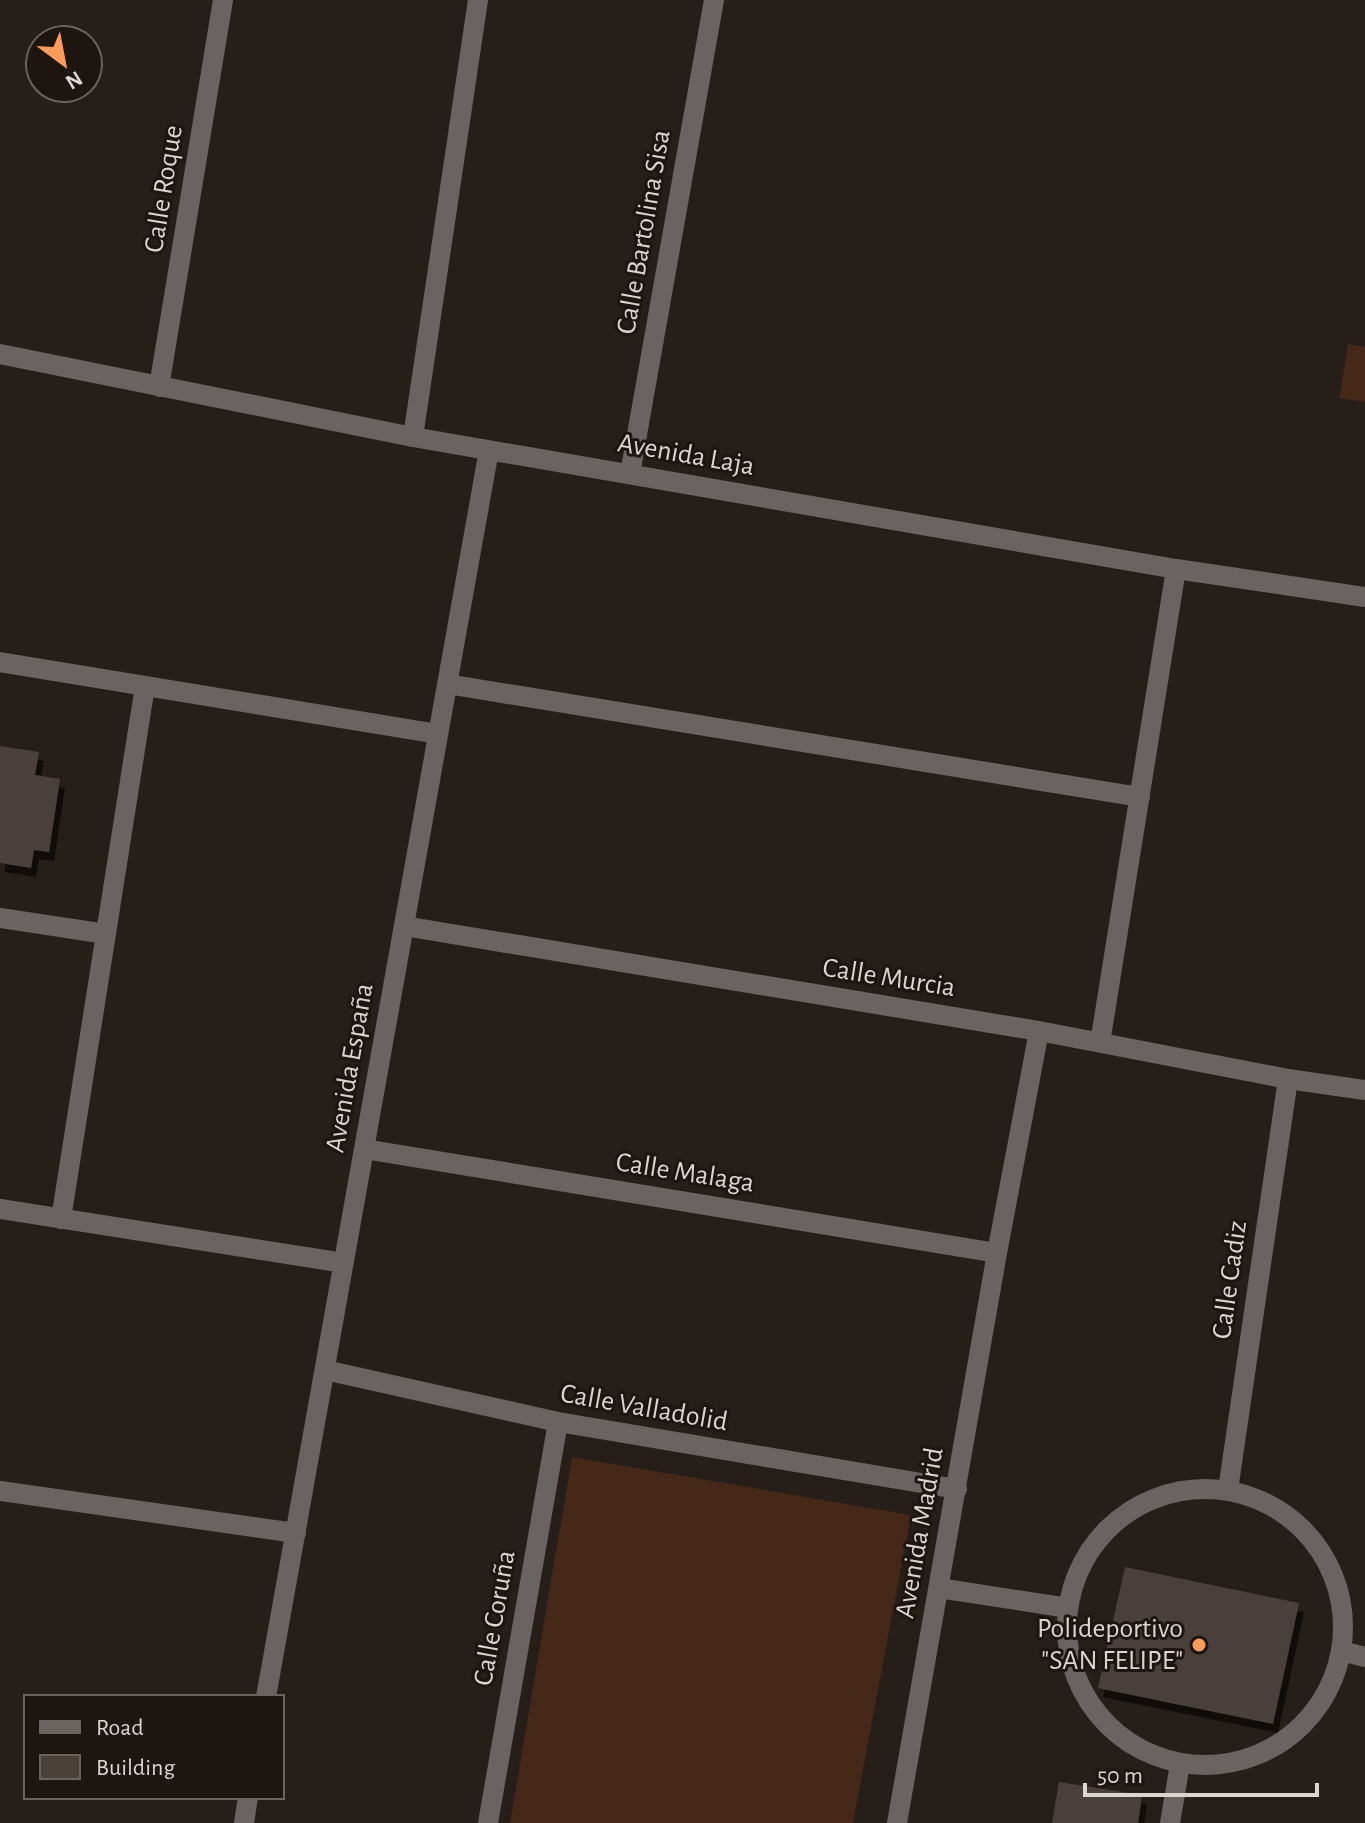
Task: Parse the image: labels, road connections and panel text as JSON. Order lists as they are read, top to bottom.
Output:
{
  "streets": {
    "street": [
      "Calle Roque",
      "Calle Bartolina Sisa",
      "Avenida Laja",
      "Calle Murcia",
      "Avenida España",
      "Calle Malaga",
      "Calle Cadiz",
      "Calle Valladolid",
      "Avenida Madrid",
      "Calle Coruña"
    ]
  },
  "crossings": [
    ["Calle Roque", "Avenida Laja"],
    ["Calle Bartolina Sisa", "Avenida Laja"],
    ["Avenida Laja", "Avenida España"],
    ["Calle Murcia", "Avenida España"],
    ["Calle Murcia", "Calle Cadiz"],
    ["Calle Murcia", "Avenida Madrid"],
    ["Avenida España", "Calle Malaga"],
    ["Avenida España", "Calle Valladolid"],
    ["Calle Malaga", "Avenida Madrid"],
    ["Calle Valladolid", "Avenida Madrid"],
    ["Calle Valladolid", "Calle Coruña"]
  ],
  "places": ["Polideportivo \"SAN FELIPE\""],
  "legend": ["Road", "Building"],
  "scale_bar": "50 m",
  "north": "bottom right"
}
